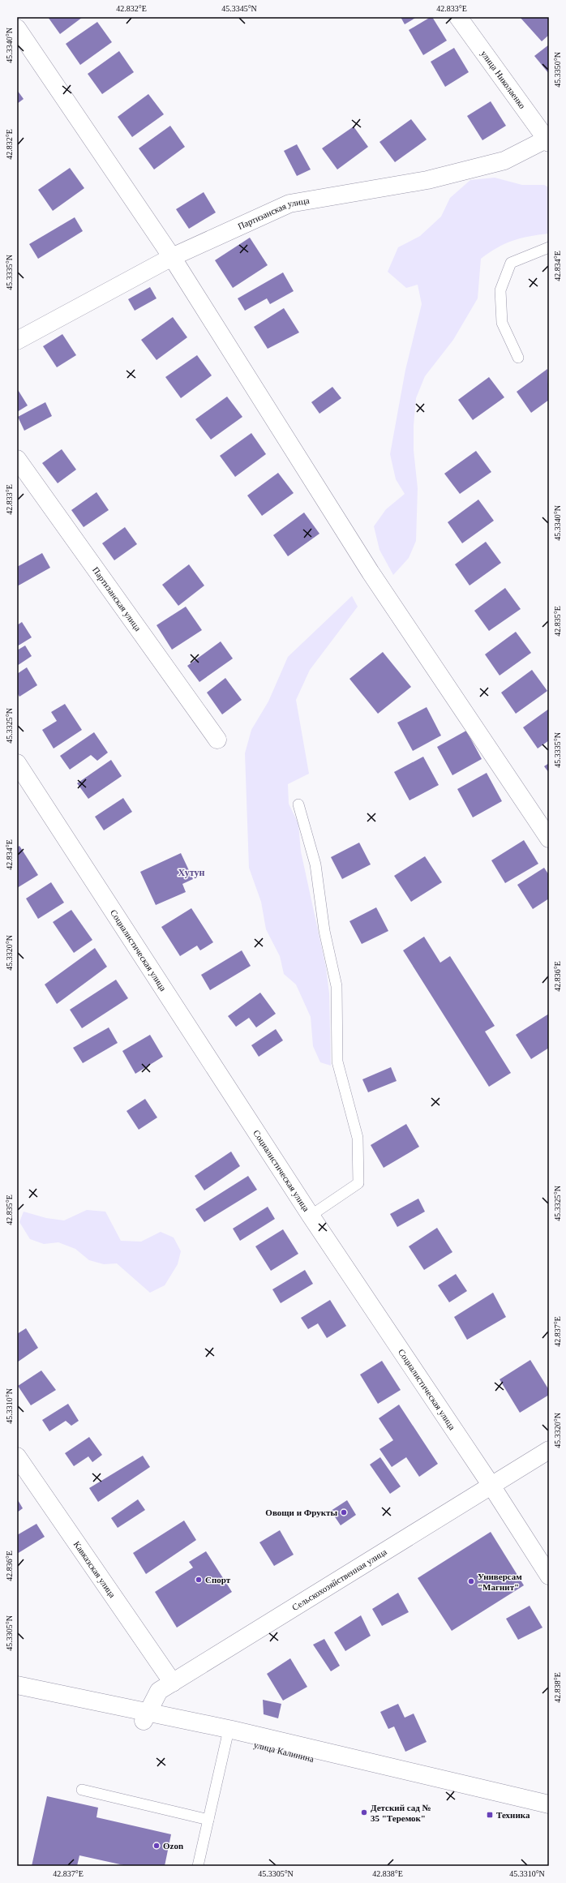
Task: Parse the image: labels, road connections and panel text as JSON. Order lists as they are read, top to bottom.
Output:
{
  "streets": {
    "street": [
      "улица Николаенко",
      "Партизанская улица",
      "Социалистическая улица",
      "Кавказская улица",
      "Сельскохозяйственная улица",
      "улица Калинина"
    ]
  },
  "crossings": [
    ["улица Николаенко", "Партизанская улица"],
    ["Социалистическая улица", "Сельскохозяйственная улица"],
    ["Кавказская улица", "Сельскохозяйственная улица"],
    ["Сельскохозяйственная улица", "улица Калинина"]
  ],
  "districts": ["Хутун"],
  "places": {
    "other": [
      "Овощи и Фрукты",
      "Спорт",
      "Универсам \"Магнит\"",
      "Детский сад № 35 \"Теремок\"",
      "Ozon"
    ],
    "transit": ["Техника"]
  },
  "coordinates": [
    "42.832°E",
    "45.3345°N",
    "42.833°E",
    "45.3340°N",
    "45.3350°N",
    "42.834°E",
    "45.3335°N",
    "42.835°E",
    "45.3325°N",
    "45.3320°N",
    "42.836°E",
    "42.837°E",
    "45.3310°N",
    "45.3305°N",
    "42.838°E"
  ]
}
